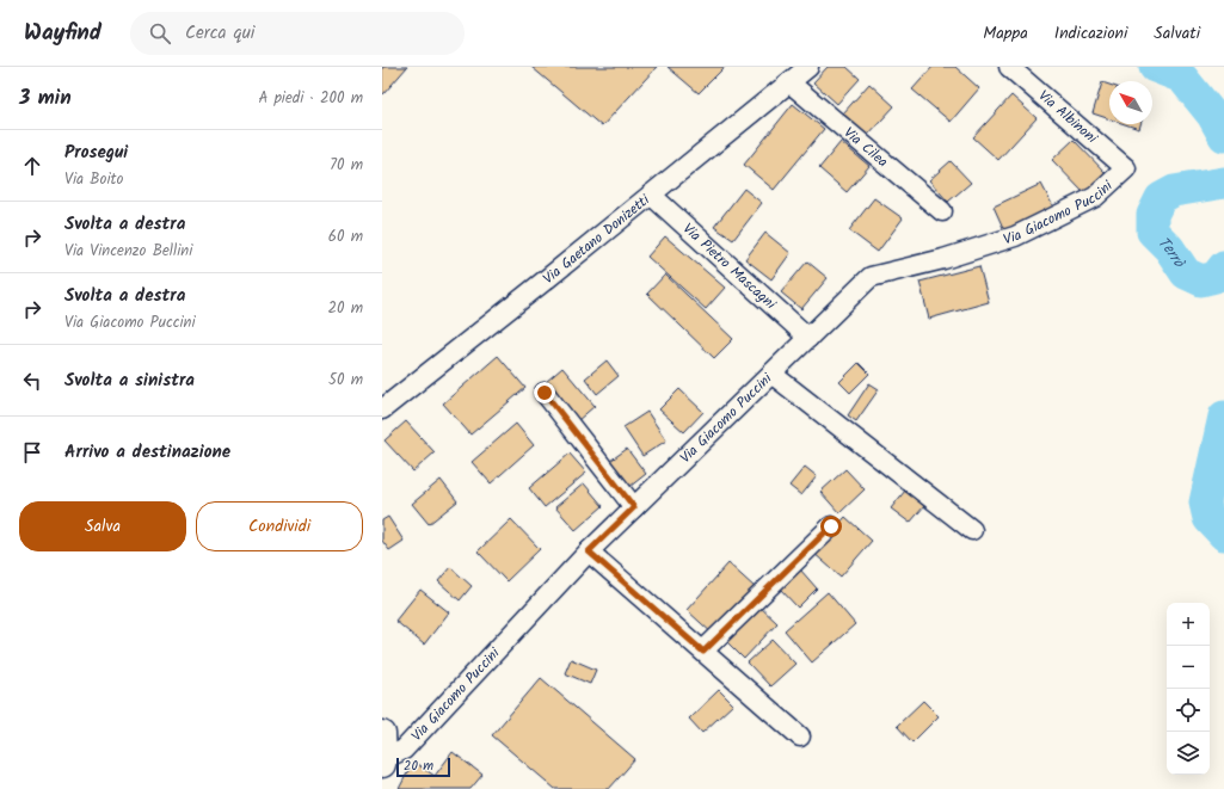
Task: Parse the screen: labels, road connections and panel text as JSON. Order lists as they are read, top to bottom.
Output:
{
  "streets": {
    "street": [
      "Via Albinoni",
      "Via Cilea",
      "Via Giacomo Puccini",
      "Via Gaetano Donizetti",
      "Via Pietro Mascagni"
    ]
  },
  "crossings": [
    ["Via Albinoni", "Via Giacomo Puccini"],
    ["Via Cilea", "Via Gaetano Donizetti"],
    ["Via Giacomo Puccini", "Via Pietro Mascagni"],
    ["Via Gaetano Donizetti", "Via Pietro Mascagni"]
  ],
  "water": ["Terrò"],
  "scale_bar": "20 m",
  "north": "top left",
  "page": {
    "header": "Wayfind",
    "search": "Cerca qui",
    "nav": ["Mappa", "Indicazioni", "Salvati"],
    "heading": ["3 min", "A piedi · 200 m"],
    "list": [
      ["Prosegui", "Via Boito", "70 m"],
      ["Svolta a destra", "Via Vincenzo Bellini", "60 m"],
      ["Svolta a destra", "Via Giacomo Puccini", "20 m"],
      ["Svolta a sinistra", "50 m"],
      "Arrivo a destinazione"
    ],
    "buttons": ["Salva", "Condividi"],
    "map_buttons": ["+", "−"],
    "scale": "20 m"
  }
}
